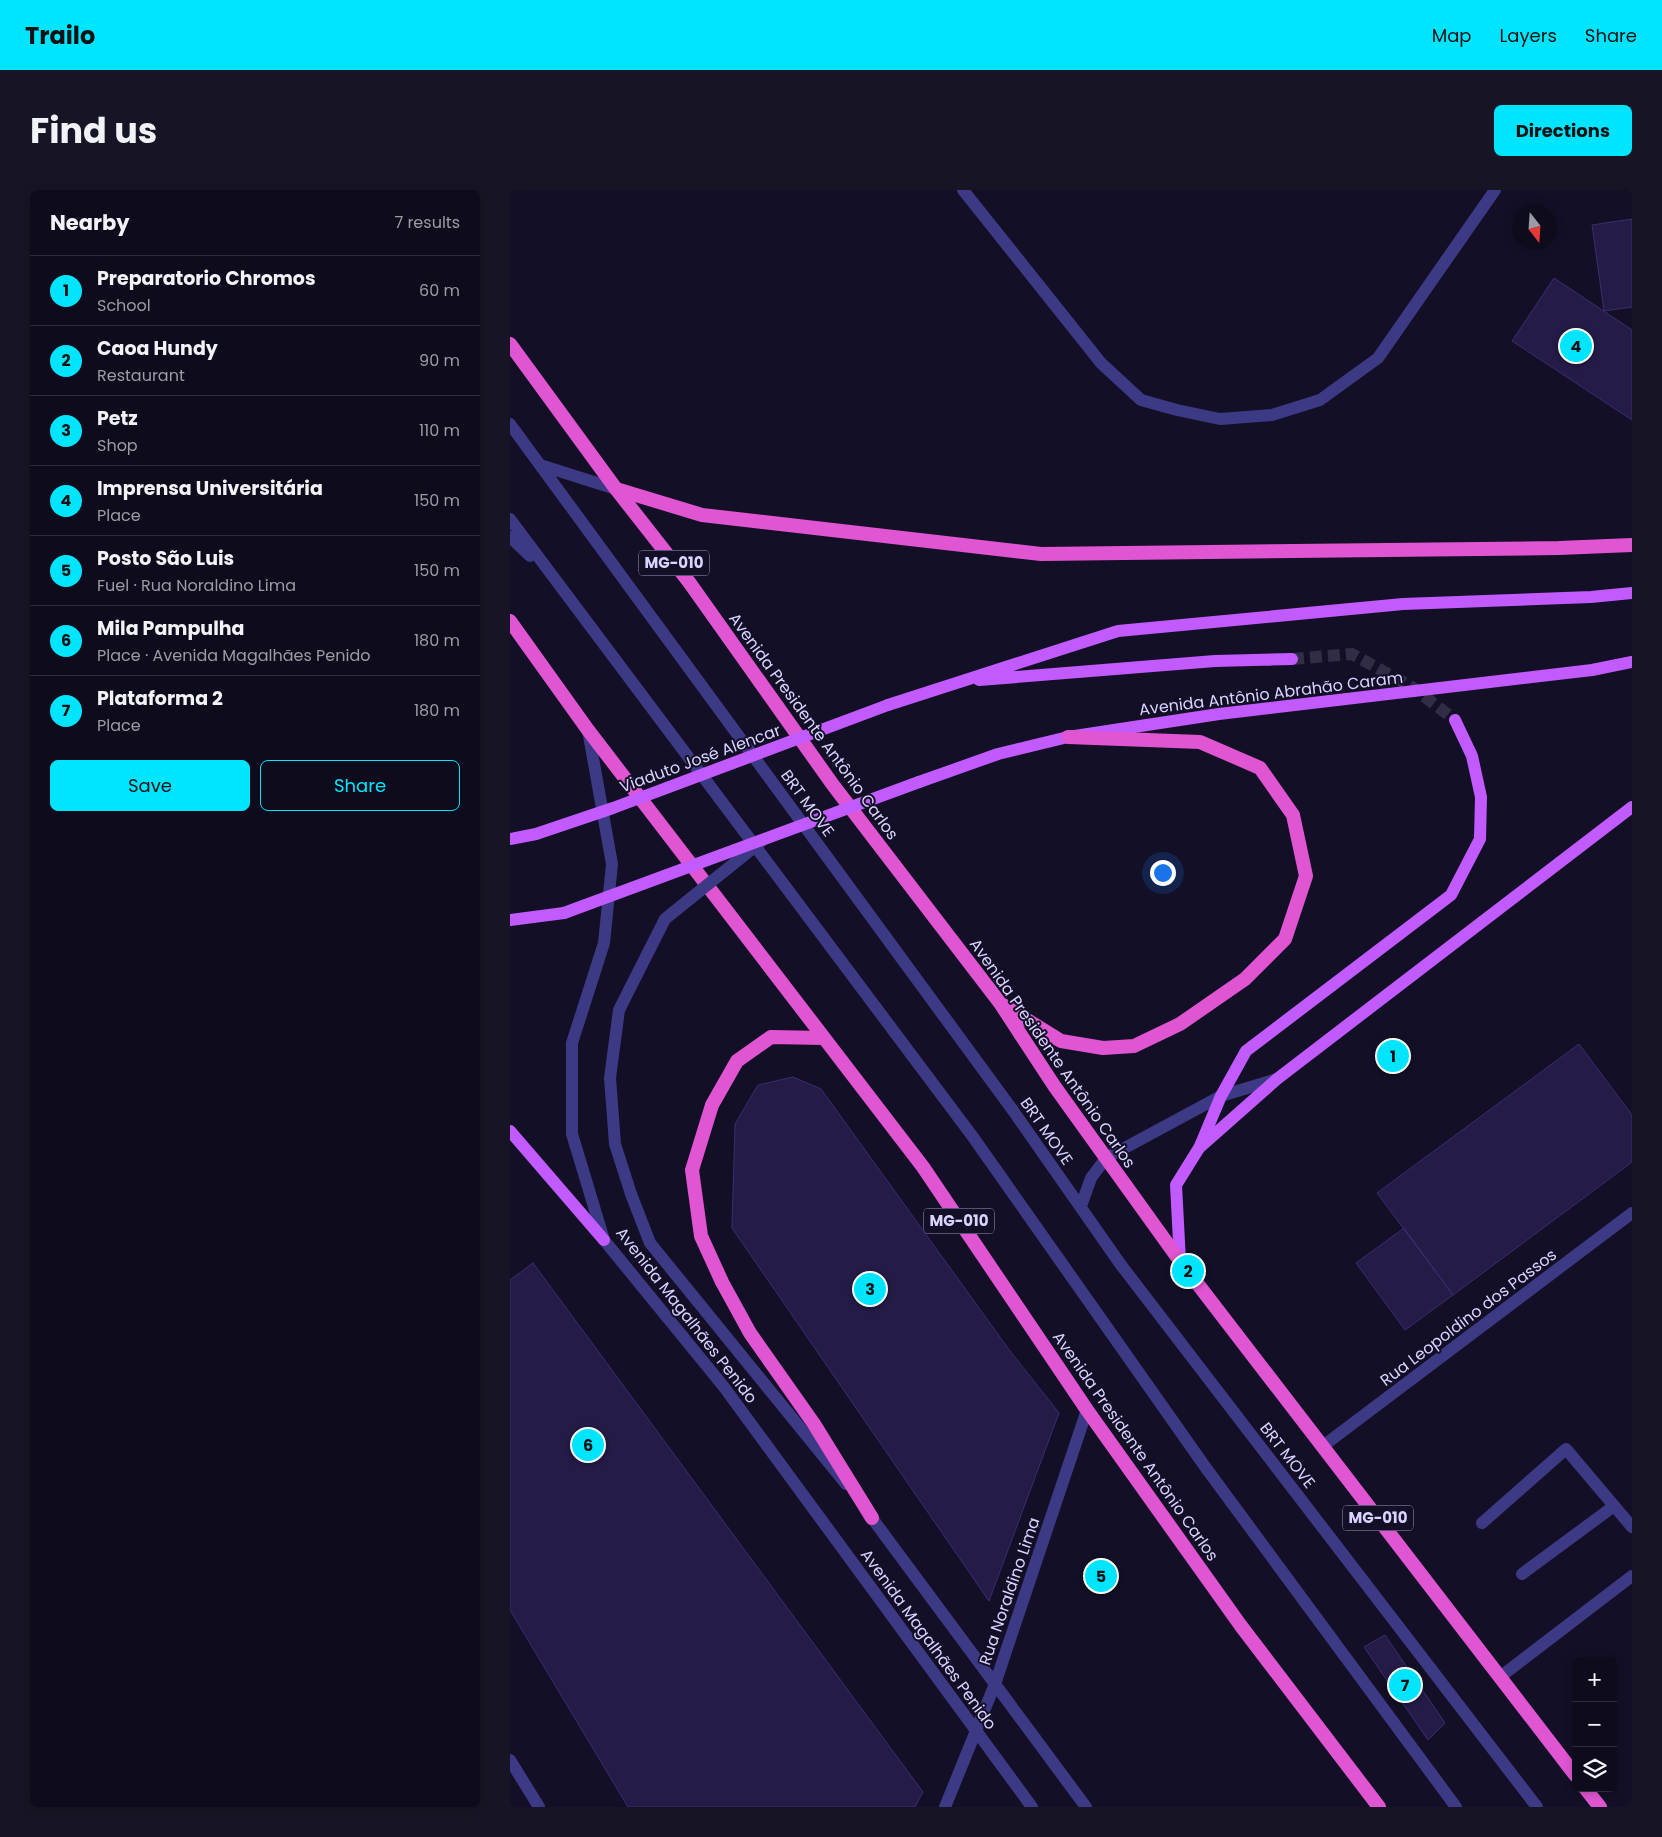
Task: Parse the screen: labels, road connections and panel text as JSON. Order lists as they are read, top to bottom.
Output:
{
  "streets": {
    "highway": ["MG-010", "Avenida Presidente Antônio Carlos"],
    "main road": ["Avenida Antônio Abrahão Caram", "Viaduto José Alencar"],
    "street": [
      "BRT MOVE",
      "Avenida Magalhães Penido",
      "Rua Leopoldino dos Passos",
      "Rua Noraldino Lima"
    ]
  },
  "crossings": [
    ["Avenida Antônio Abrahão Caram", "Avenida Magalhães Penido"],
    ["Avenida Presidente Antônio Carlos", "Avenida Magalhães Penido"],
    ["Avenida Presidente Antônio Carlos", "Rua Leopoldino dos Passos"],
    ["Avenida Presidente Antônio Carlos", "Rua Noraldino Lima"],
    ["Avenida Magalhães Penido", "Rua Noraldino Lima"]
  ],
  "north": "bottom",
  "page": {
    "header": "Trailo",
    "nav": ["Map", "Layers", "Share"],
    "title": "Find us",
    "buttons": [
      "Directions",
      ["Save", "Share"]
    ],
    "heading": ["Nearby", "7 results"],
    "list": [
      {
        "mark": "1",
        "name": "Preparatorio Chromos",
        "note": "School",
        "value": "60 m"
      },
      {
        "mark": "2",
        "name": "Caoa Hundy",
        "note": "Restaurant",
        "value": "90 m"
      },
      {
        "mark": "3",
        "name": "Petz",
        "note": "Shop",
        "value": "110 m"
      },
      {
        "mark": "4",
        "name": "Imprensa Universitária",
        "note": "Place",
        "value": "150 m"
      },
      {
        "mark": "5",
        "name": "Posto São Luis",
        "note": "Fuel · Rua Noraldino Lima",
        "value": "150 m"
      },
      {
        "mark": "6",
        "name": "Mila Pampulha",
        "note": "Place · Avenida Magalhães Penido",
        "value": "180 m"
      },
      {
        "mark": "7",
        "name": "Plataforma 2",
        "note": "Place",
        "value": "180 m"
      }
    ],
    "pins": [
      "4",
      "1",
      "2",
      "3",
      "6",
      "5",
      "7"
    ],
    "map_buttons": ["+", "−"]
  }
}
